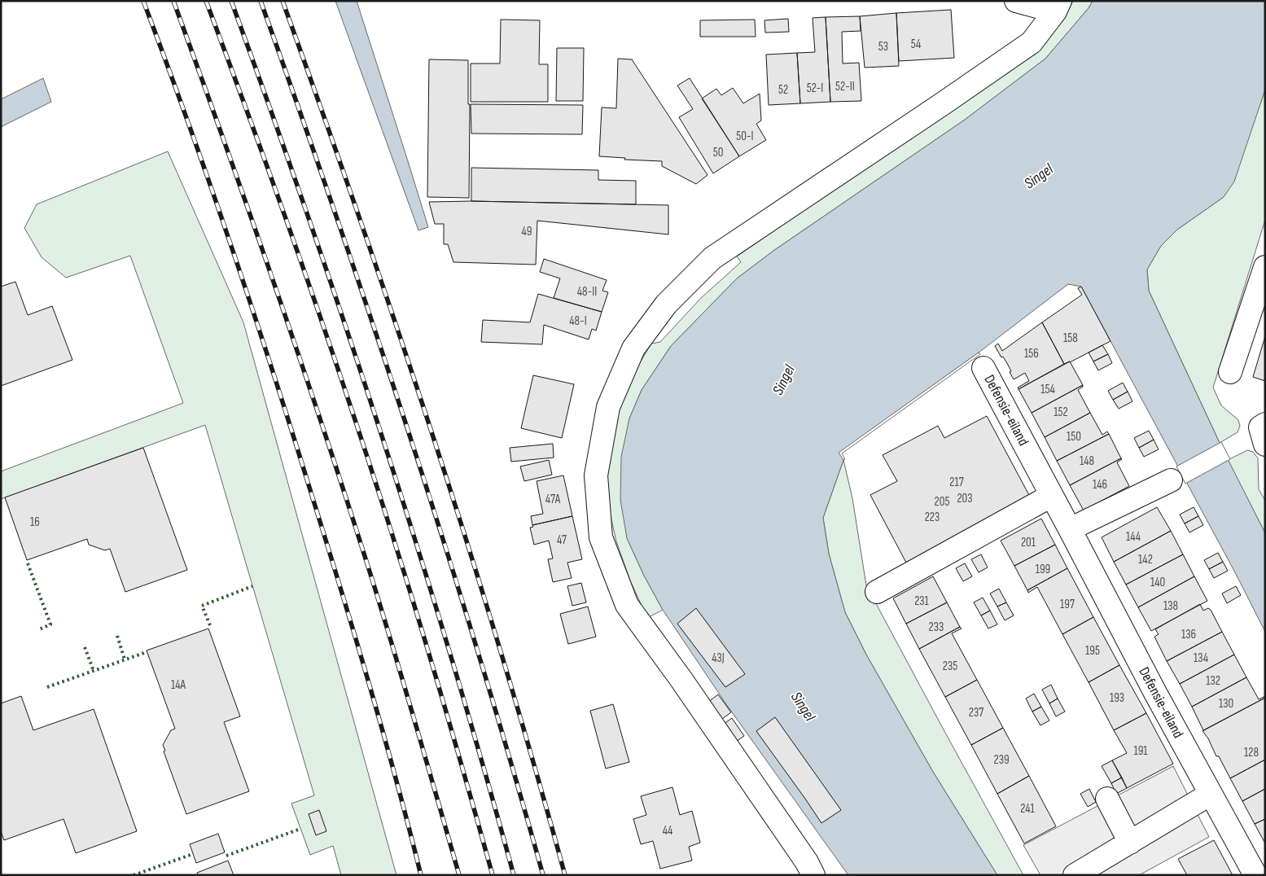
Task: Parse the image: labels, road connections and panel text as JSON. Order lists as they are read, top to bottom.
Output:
{
  "streets": {
    "street": ["Defensie-eiland"]
  },
  "water": ["Singel"],
  "house_numbers": [
    "54",
    "53",
    "52-II",
    "52-I",
    "52",
    "50-I",
    "50",
    "49",
    "48-II",
    "48-I",
    "158",
    "156",
    "154",
    "152",
    "150",
    "148",
    "217",
    "146",
    "203",
    "47A",
    "205",
    "223",
    "16",
    "144",
    "47",
    "201",
    "142",
    "199",
    "140",
    "231",
    "197",
    "138",
    "233",
    "136",
    "195",
    "43J",
    "134",
    "235",
    "132",
    "14A",
    "193",
    "130",
    "237",
    "191",
    "128",
    "239",
    "241",
    "44"
  ]
}
